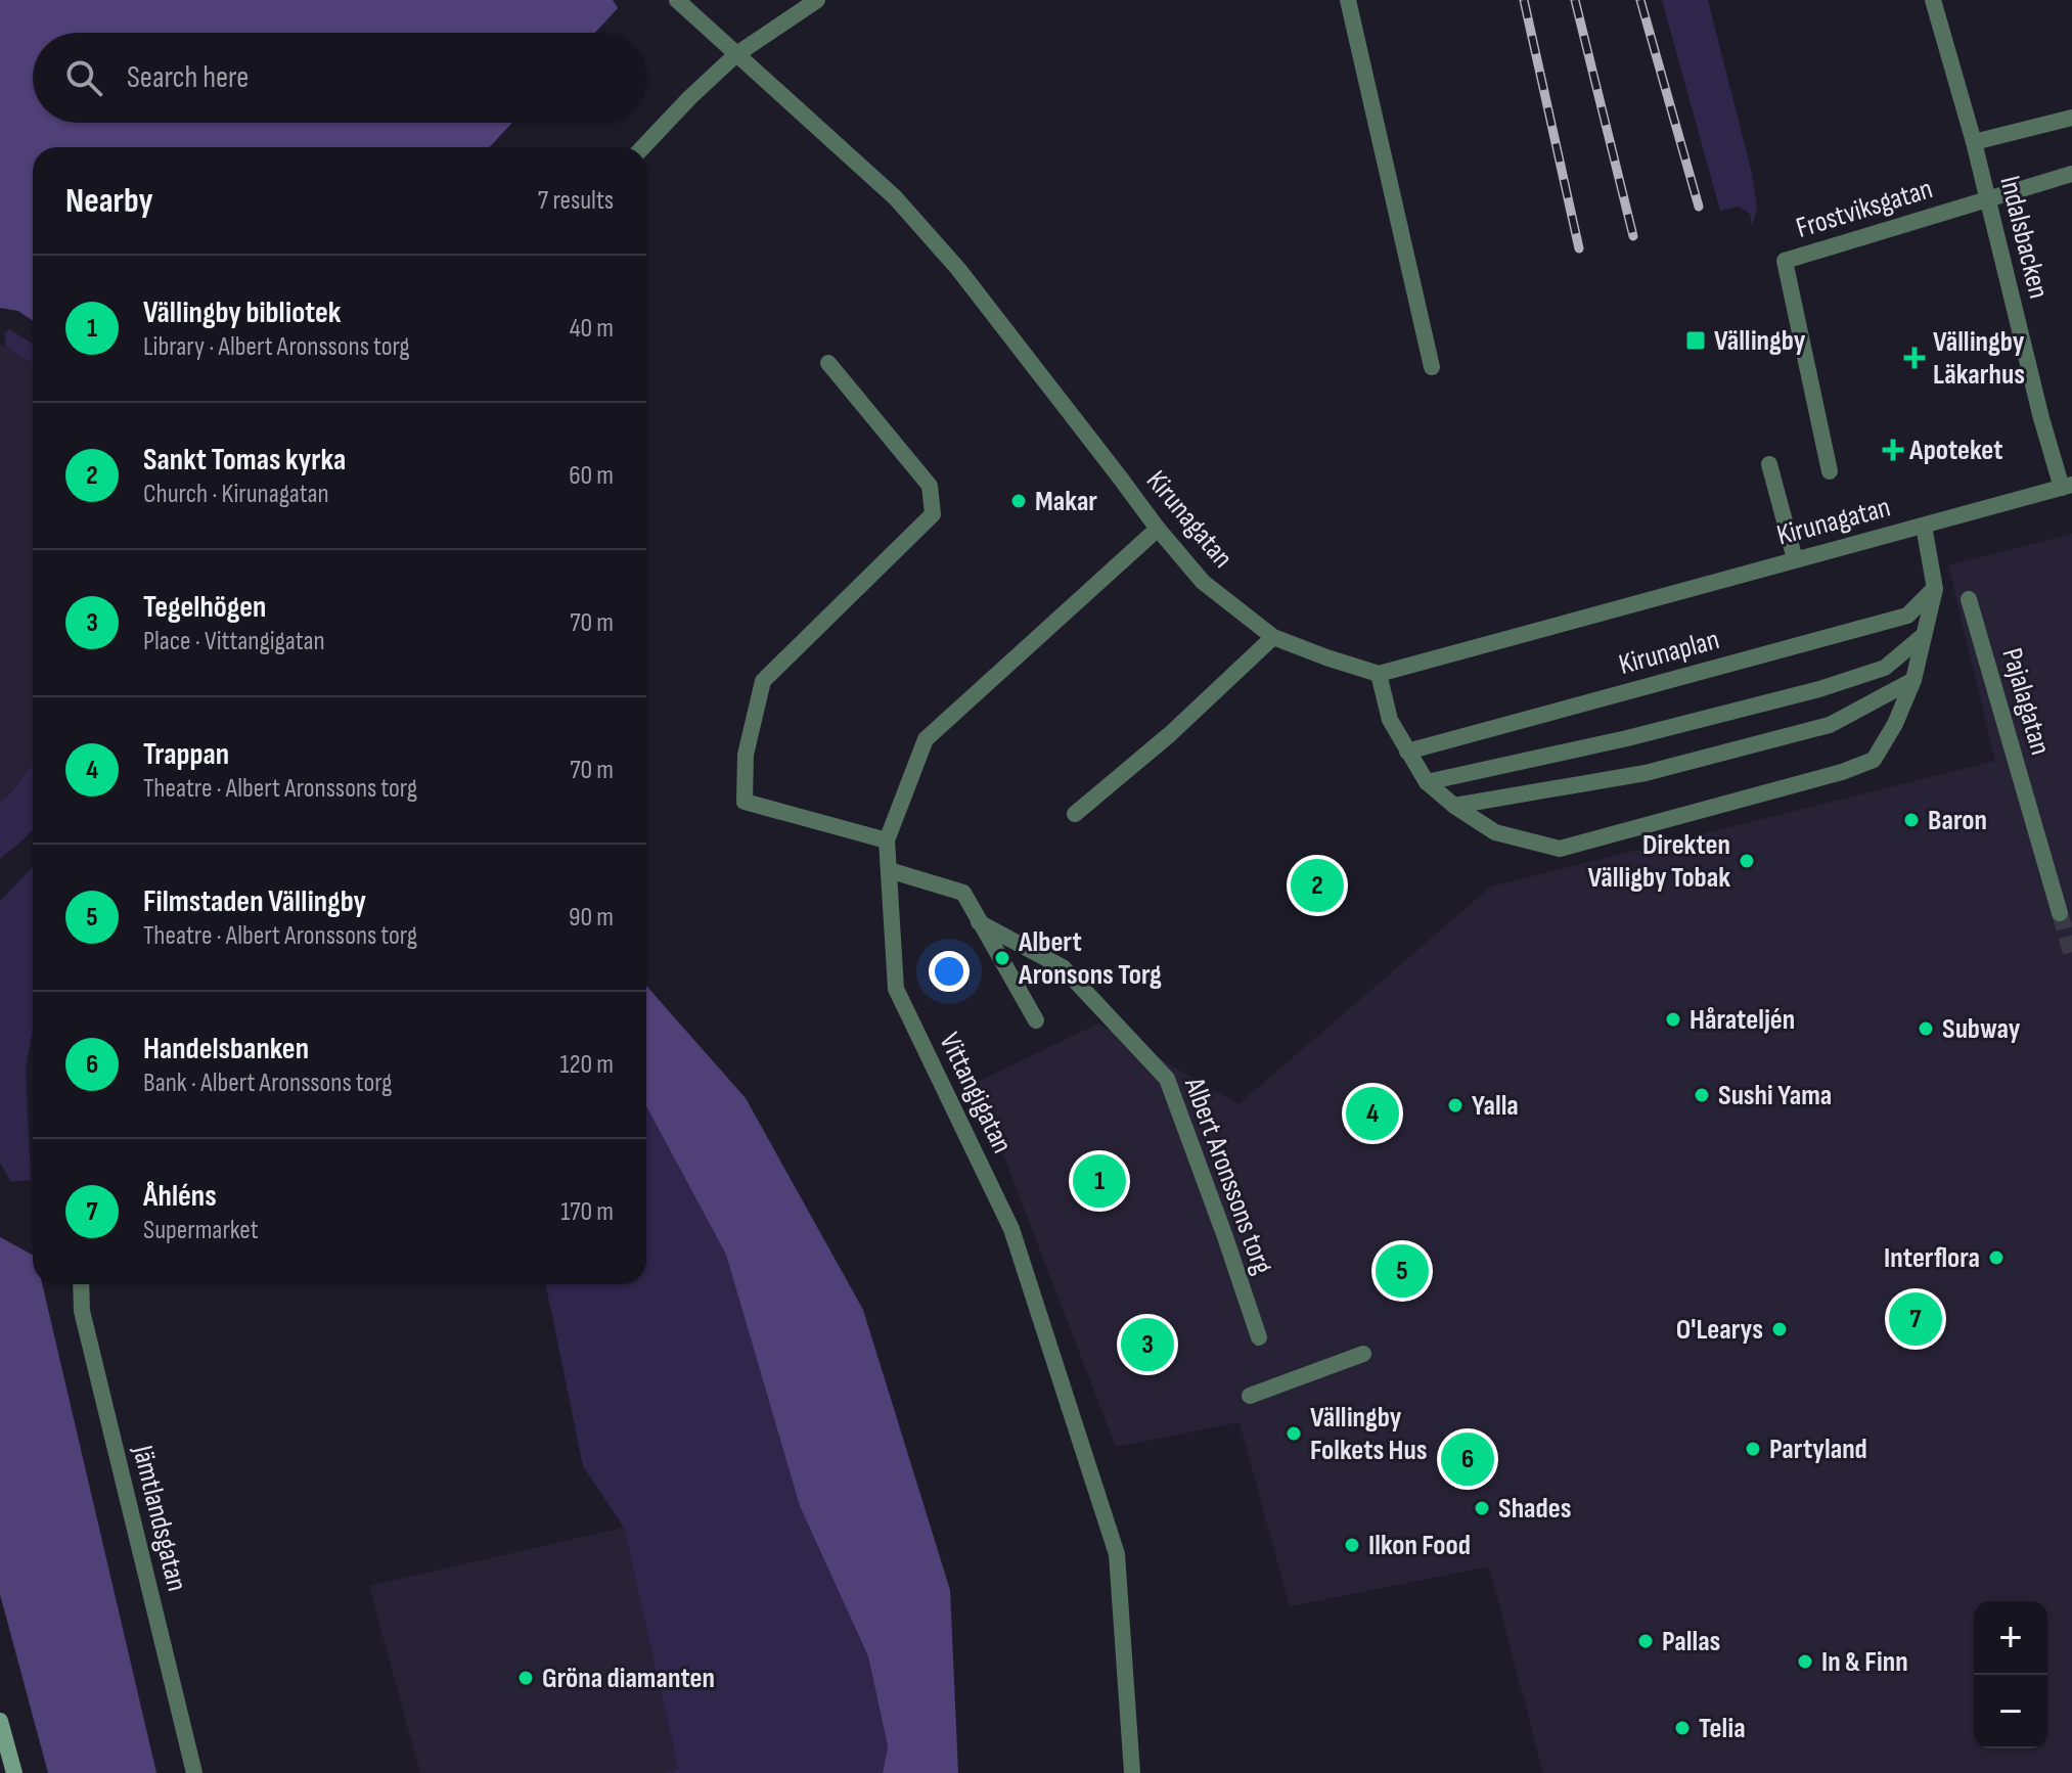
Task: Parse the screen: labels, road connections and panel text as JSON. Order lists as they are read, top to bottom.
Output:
{
  "streets": {
    "street": [
      "Frostviksgatan",
      "Indalsbacken",
      "Kirunagatan",
      "Kirunaplan",
      "Pajalagatan",
      "Vittangigatan",
      "Albert Aronssons torg",
      "Jämtlandsgatan"
    ]
  },
  "crossings": [
    ["Indalsbacken", "Kirunagatan"],
    ["Kirunagatan", "Vittangigatan"]
  ],
  "places": {
    "transit": ["Vällingby"],
    "health": ["Vällingby Läkarhus", "Apoteket"],
    "other": [
      "Makar",
      "Baron",
      "Direkten Välligby Tobak",
      "Albert Aronsons Torg",
      "Hårateljén",
      "Subway",
      "Sushi Yama",
      "Yalla",
      "Interflora",
      "O'Learys",
      "Vällingby Folkets Hus",
      "Partyland",
      "Shades",
      "Ilkon Food",
      "Pallas",
      "In & Finn",
      "Gröna diamanten",
      "Telia"
    ]
  },
  "page": {
    "search": "Search here",
    "heading": ["Nearby", "7 results"],
    "list": [
      {
        "mark": "1",
        "name": "Vällingby bibliotek",
        "note": "Library · Albert Aronssons torg",
        "value": "40 m"
      },
      {
        "mark": "2",
        "name": "Sankt Tomas kyrka",
        "note": "Church · Kirunagatan",
        "value": "60 m"
      },
      {
        "mark": "3",
        "name": "Tegelhögen",
        "note": "Place · Vittangigatan",
        "value": "70 m"
      },
      {
        "mark": "4",
        "name": "Trappan",
        "note": "Theatre · Albert Aronssons torg",
        "value": "70 m"
      },
      {
        "mark": "5",
        "name": "Filmstaden Vällingby",
        "note": "Theatre · Albert Aronssons torg",
        "value": "90 m"
      },
      {
        "mark": "6",
        "name": "Handelsbanken",
        "note": "Bank · Albert Aronssons torg",
        "value": "120 m"
      },
      {
        "mark": "7",
        "name": "Åhléns",
        "note": "Supermarket",
        "value": "170 m"
      }
    ],
    "pins": [
      "2",
      "4",
      "1",
      "5",
      "7",
      "3",
      "6"
    ],
    "map_buttons": ["+", "−"]
  }
}
